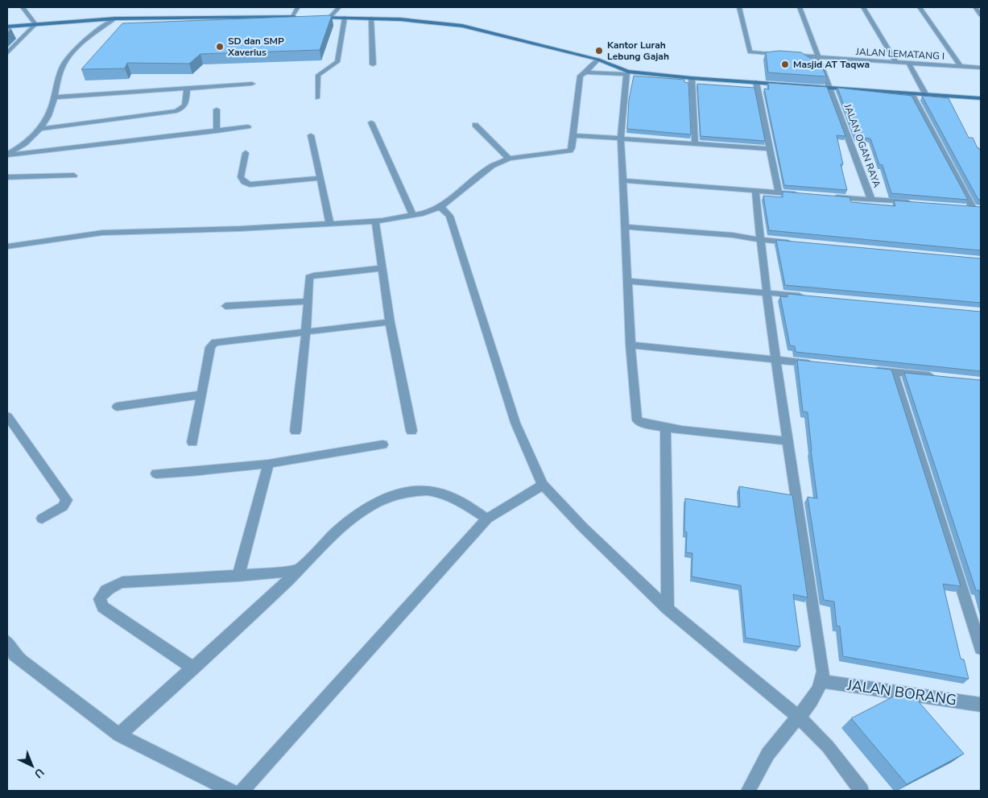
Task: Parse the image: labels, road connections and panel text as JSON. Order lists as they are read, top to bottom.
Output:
{
  "streets": {
    "street": ["JALAN LEMATANG I", "JALAN OGAN RAYA", "JALAN BORANG"]
  },
  "crossings": [
    ["JALAN LEMATANG I", "JALAN OGAN RAYA"]
  ],
  "places": ["SD dan SMP Xaverius", "Kantor Lurah Lebung Gajah", "Masjid AT Taqwa"],
  "north": "bottom right"
}
